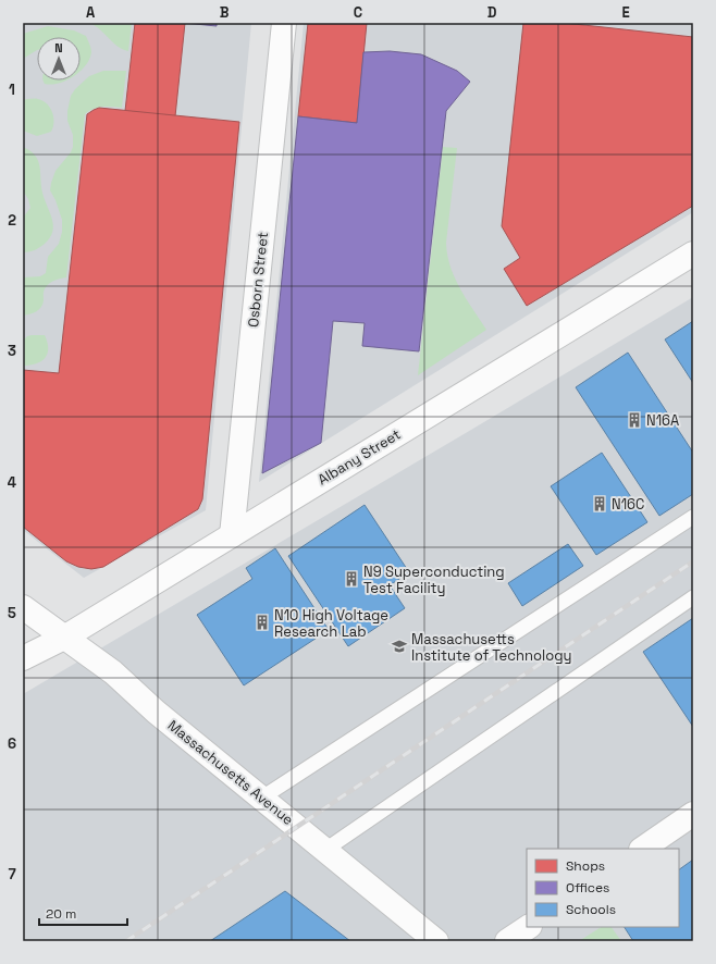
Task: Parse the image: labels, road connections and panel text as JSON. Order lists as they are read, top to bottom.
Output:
{
  "streets": {
    "main road": ["Osborn Street", "Albany Street", "Massachusetts Avenue"]
  },
  "crossings": [
    ["Osborn Street", "Albany Street"],
    ["Albany Street", "Massachusetts Avenue"]
  ],
  "places": {
    "building": [
      "N16A",
      "N16C",
      "N9 Superconducting Test Facility",
      "N10 High Voltage Research Lab"
    ],
    "school or university": ["Massachusetts Institute of Technology"]
  },
  "legend": ["Shops", "Offices", "Schools"],
  "scale_bar": "20 m",
  "north": "top",
  "grid": {
    "columns": [
      "A",
      "B",
      "C",
      "D",
      "E"
    ],
    "rows": [
      "1",
      "2",
      "3",
      "4",
      "5",
      "6",
      "7"
    ]
  }
}
